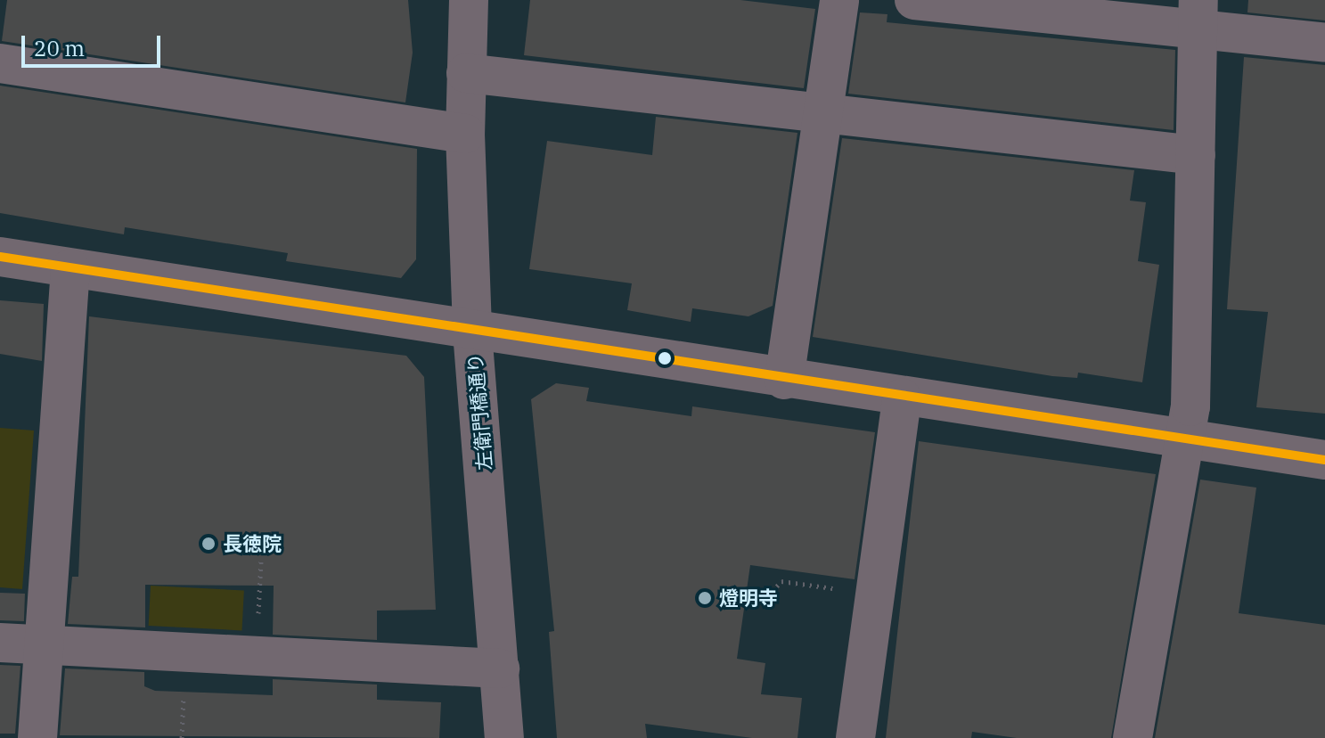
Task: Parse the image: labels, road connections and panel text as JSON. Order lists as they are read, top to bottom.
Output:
{
  "streets": {
    "street": ["左衛門橋通り"]
  },
  "places": ["長徳院", "燈明寺"],
  "scale_bar": "20 m"
}
